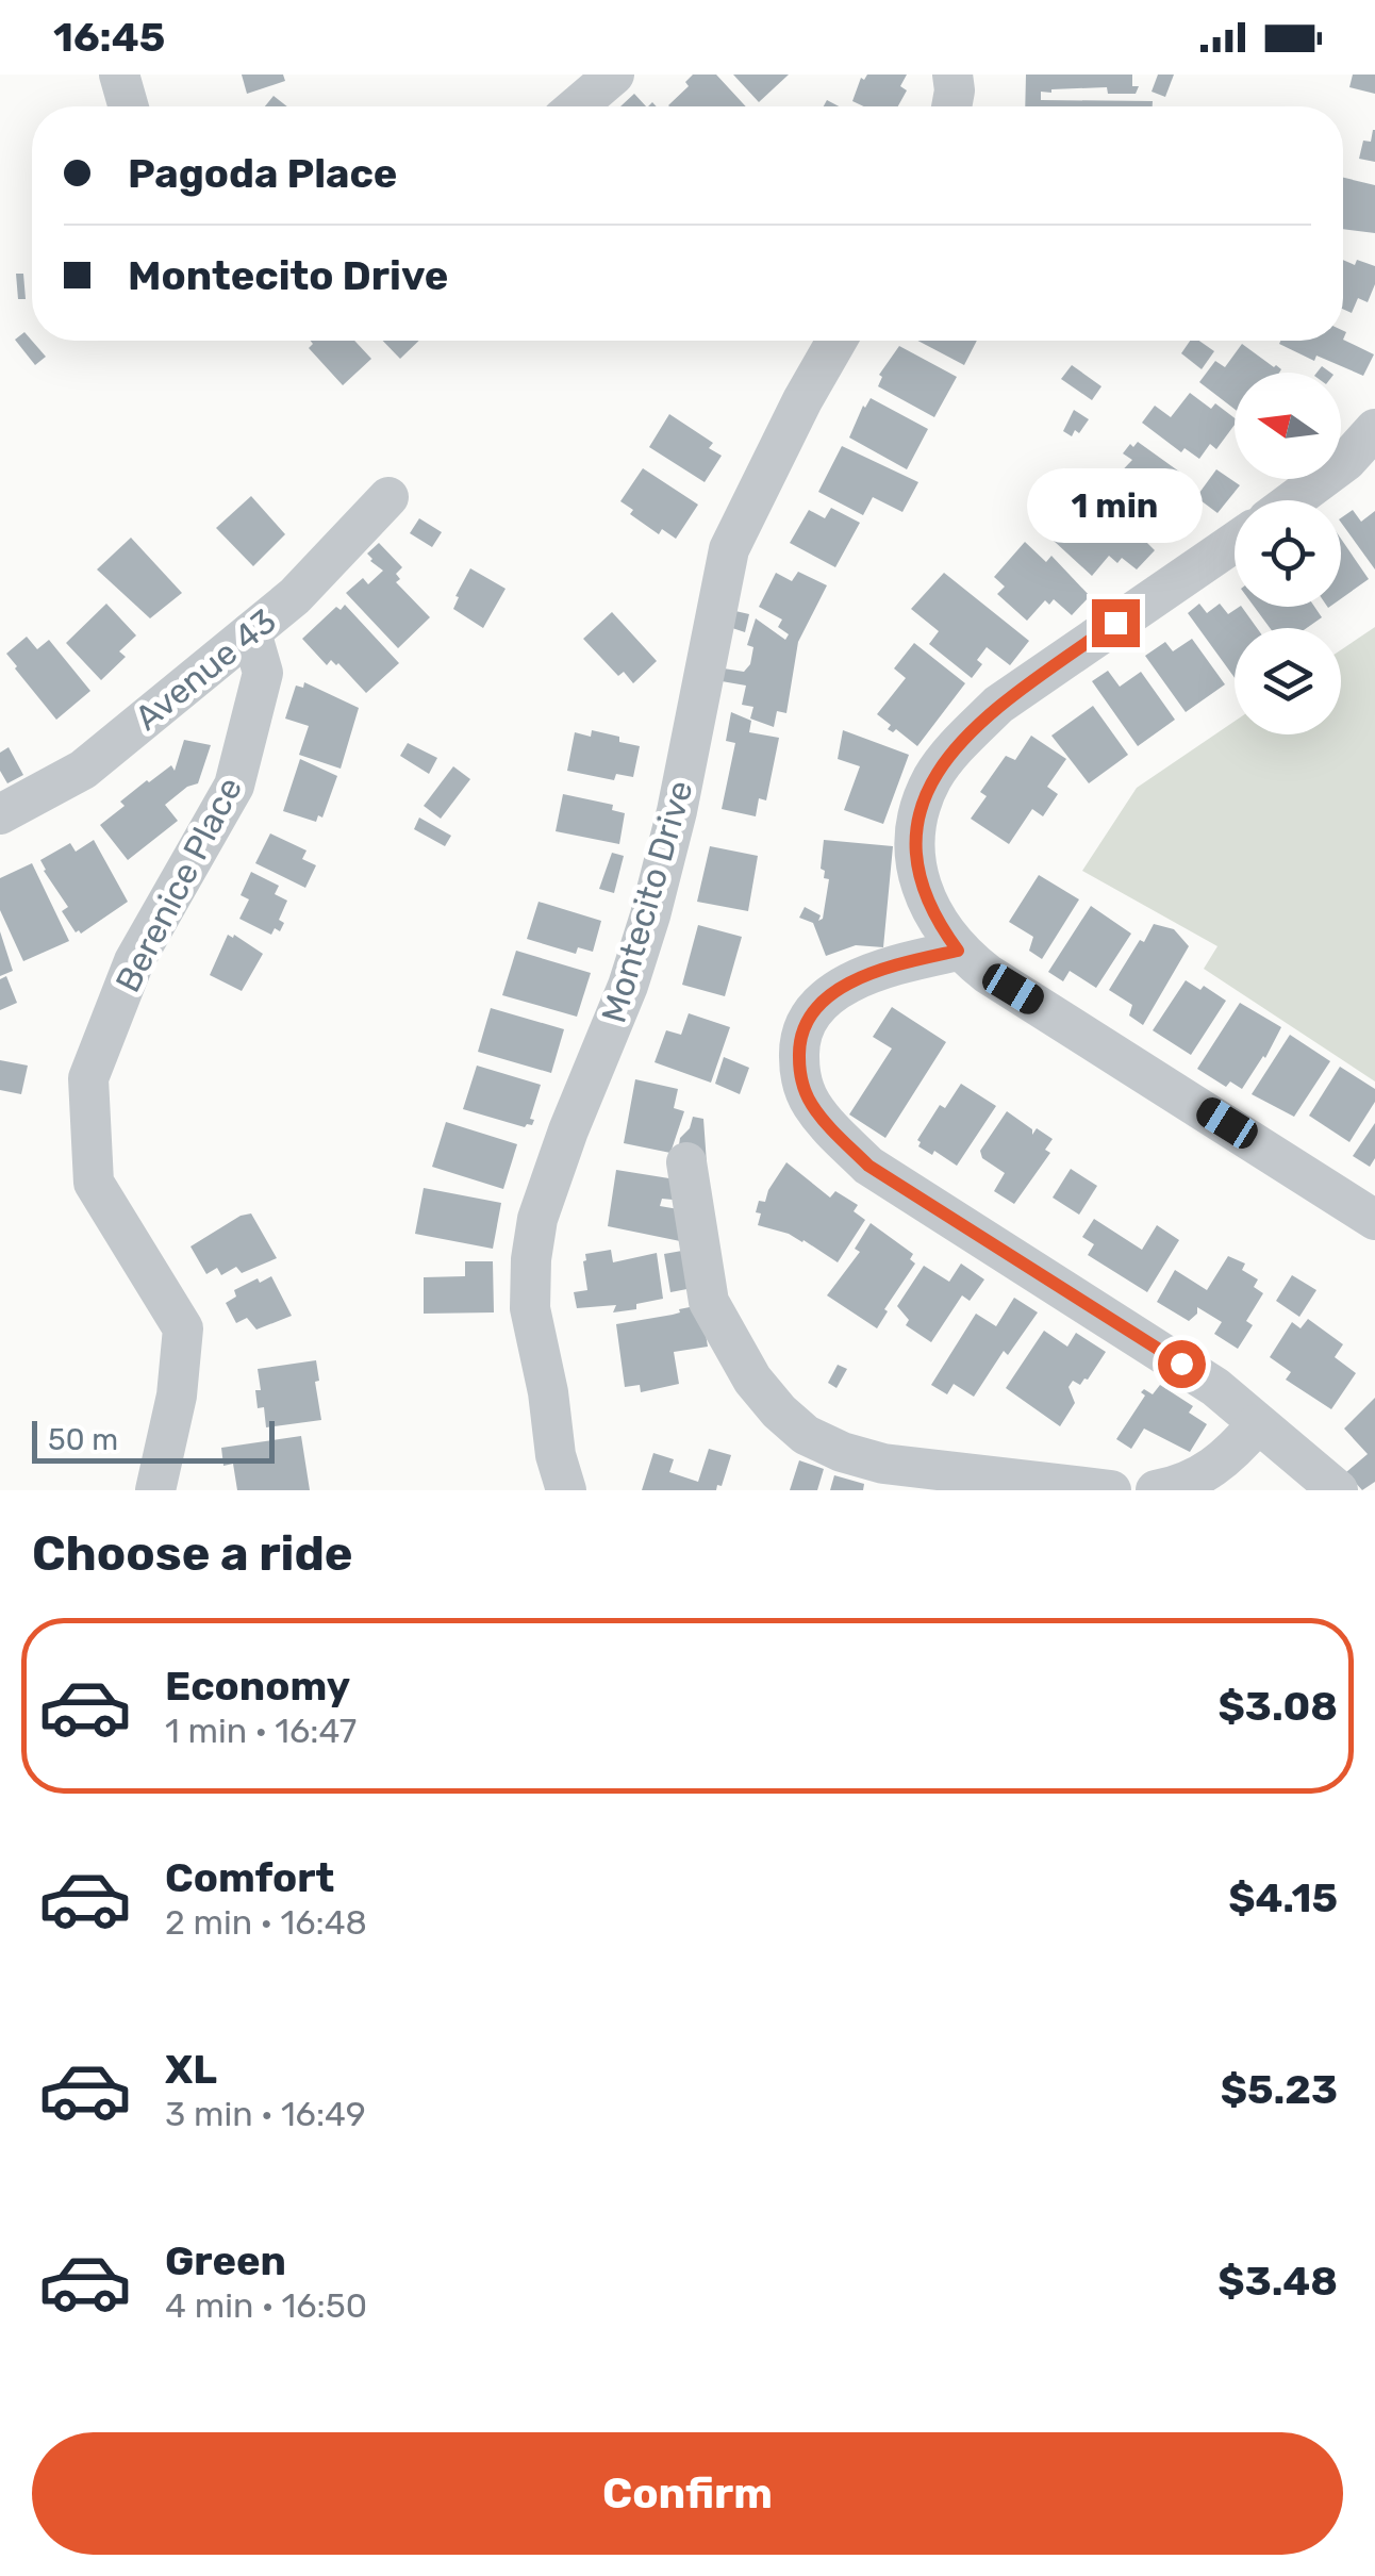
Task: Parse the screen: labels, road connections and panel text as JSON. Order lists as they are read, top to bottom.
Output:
{
  "streets": {
    "street": ["Avenue 43", "Berenice Place", "Montecito Drive"]
  },
  "crossings": [
    ["Avenue 43", "Berenice Place"]
  ],
  "scale_bar": "50 m",
  "north": "left",
  "page": {
    "status": "16:45",
    "banner": ["Pagoda Place", "Montecito Drive"],
    "bubble": "1 min",
    "scale": "50 m",
    "heading": "Choose a ride",
    "list": [
      {
        "name": "Economy",
        "note": "1 min · 16:47",
        "value": "$3.08"
      },
      {
        "name": "Comfort",
        "note": "2 min · 16:48",
        "value": "$4.15"
      },
      {
        "name": "XL",
        "note": "3 min · 16:49",
        "value": "$5.23"
      },
      {
        "name": "Green",
        "note": "4 min · 16:50",
        "value": "$3.48"
      }
    ],
    "buttons": "Confirm"
  }
}
